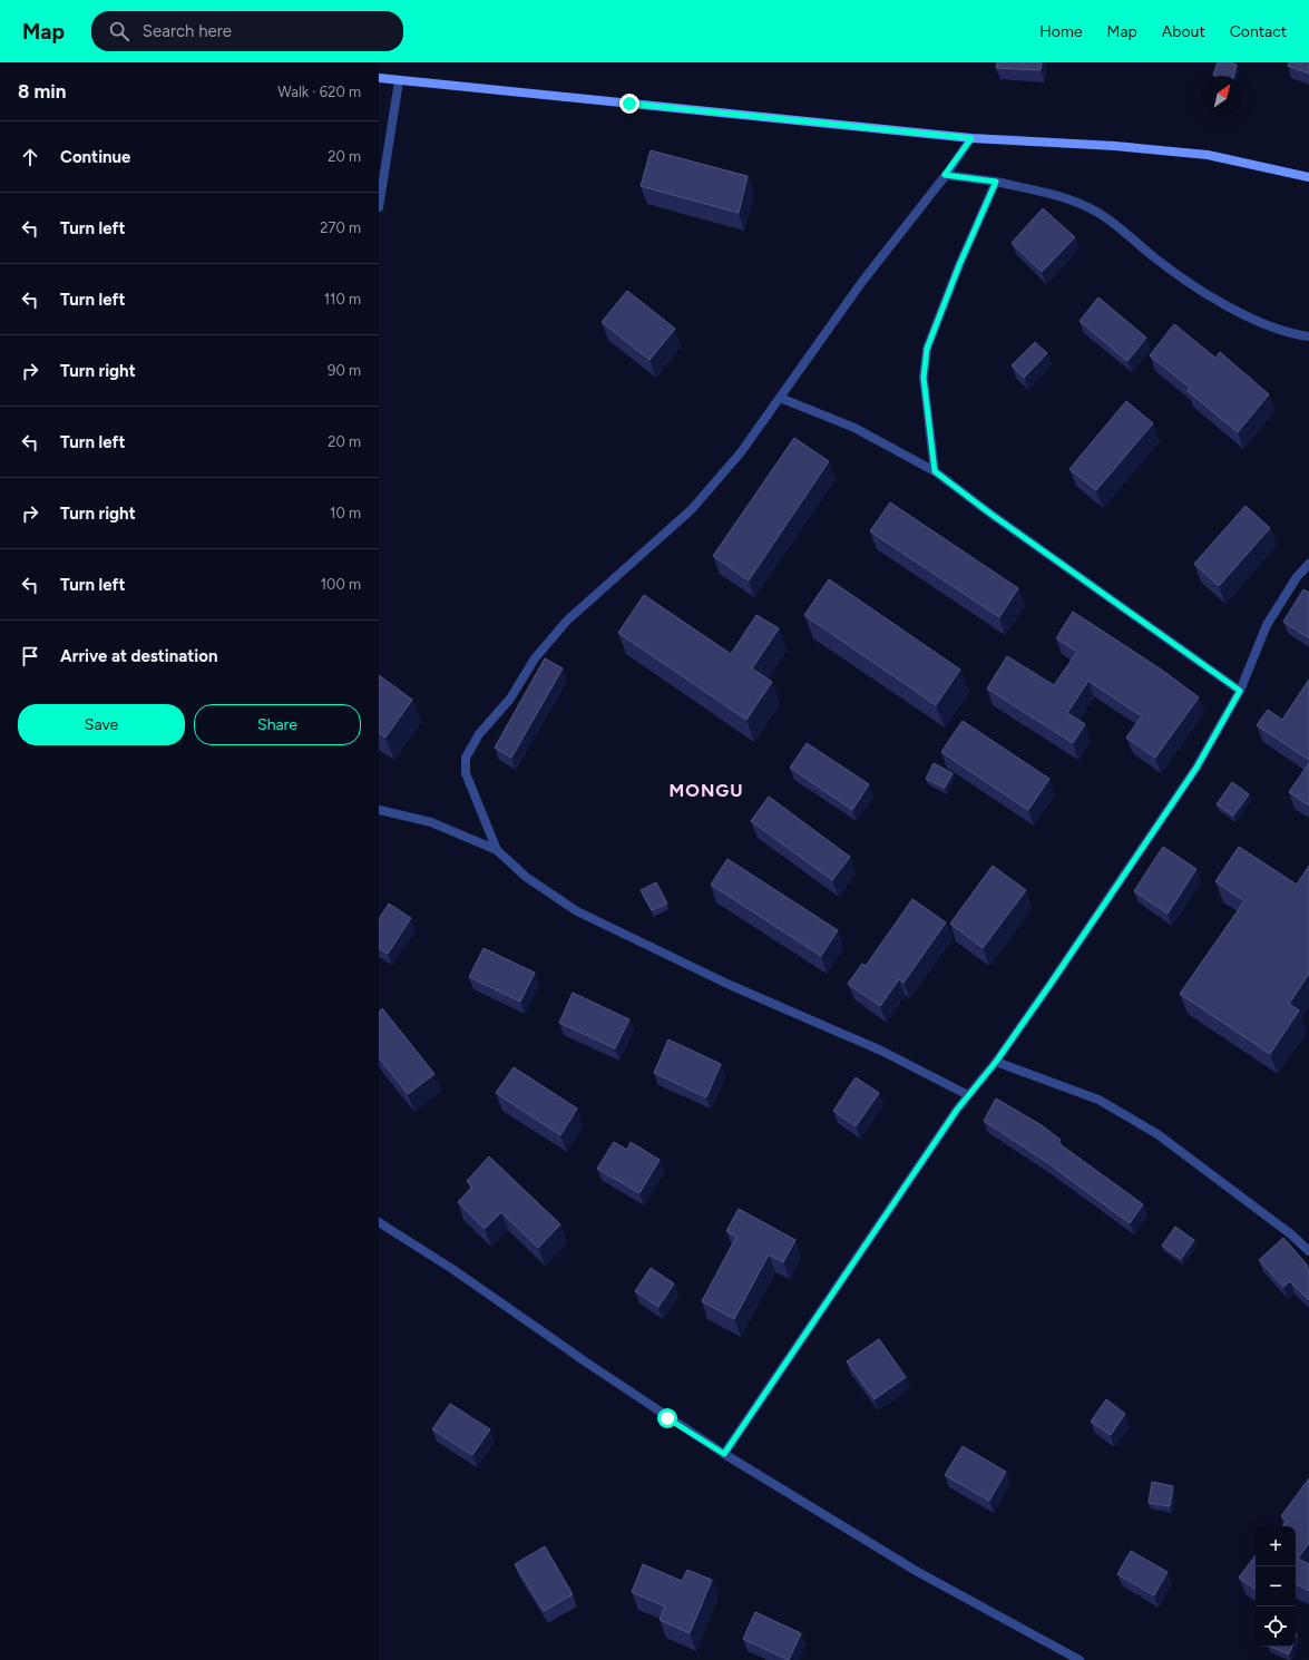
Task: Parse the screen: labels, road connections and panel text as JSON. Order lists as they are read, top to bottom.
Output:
{
  "districts": ["MONGU"],
  "north": "top right",
  "page": {
    "header": "Map",
    "search": "Search here",
    "nav": [
      "Home",
      "Map",
      "About",
      "Contact"
    ],
    "heading": ["8 min", "Walk · 620 m"],
    "list": [
      ["Continue", "20 m"],
      ["Turn left", "270 m"],
      ["Turn left", "110 m"],
      ["Turn right", "90 m"],
      ["Turn left", "20 m"],
      ["Turn right", "10 m"],
      ["Turn left", "100 m"],
      "Arrive at destination"
    ],
    "buttons": ["Save", "Share"],
    "map_buttons": ["+", "−"]
  }
}
